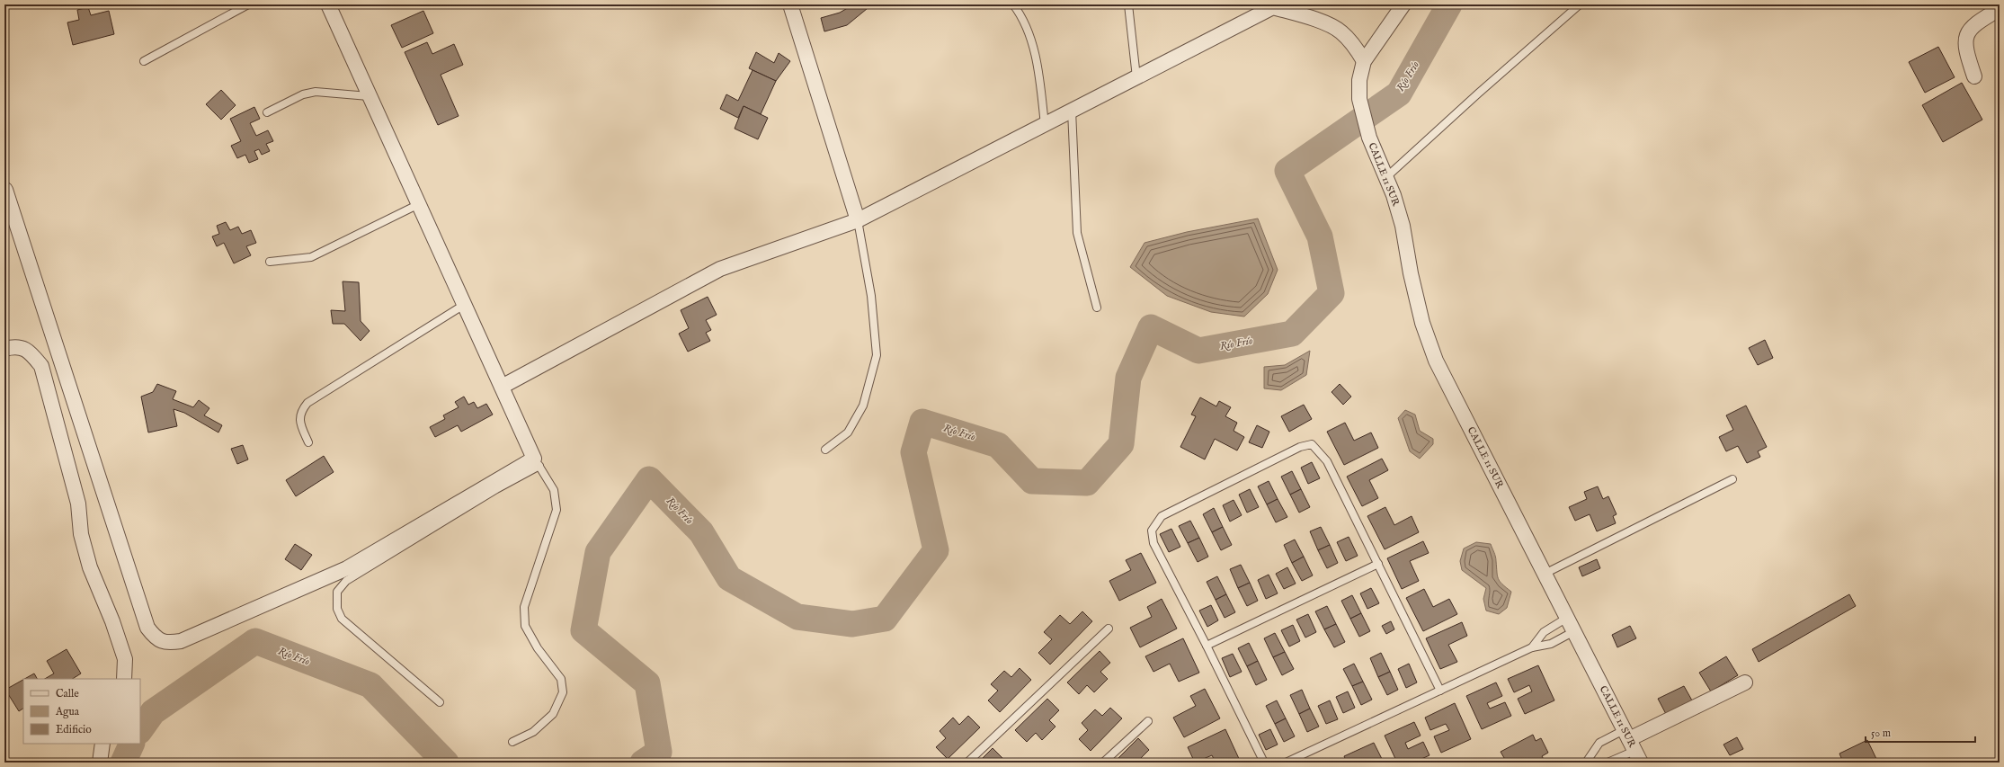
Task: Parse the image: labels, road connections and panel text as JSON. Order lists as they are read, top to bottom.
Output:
{
  "streets": {
    "street": ["CALLE 11 SUR"]
  },
  "water": ["Río Frío"],
  "legend": ["Calle", "Agua", "Edificio"],
  "scale_bar": "50 m"
}
